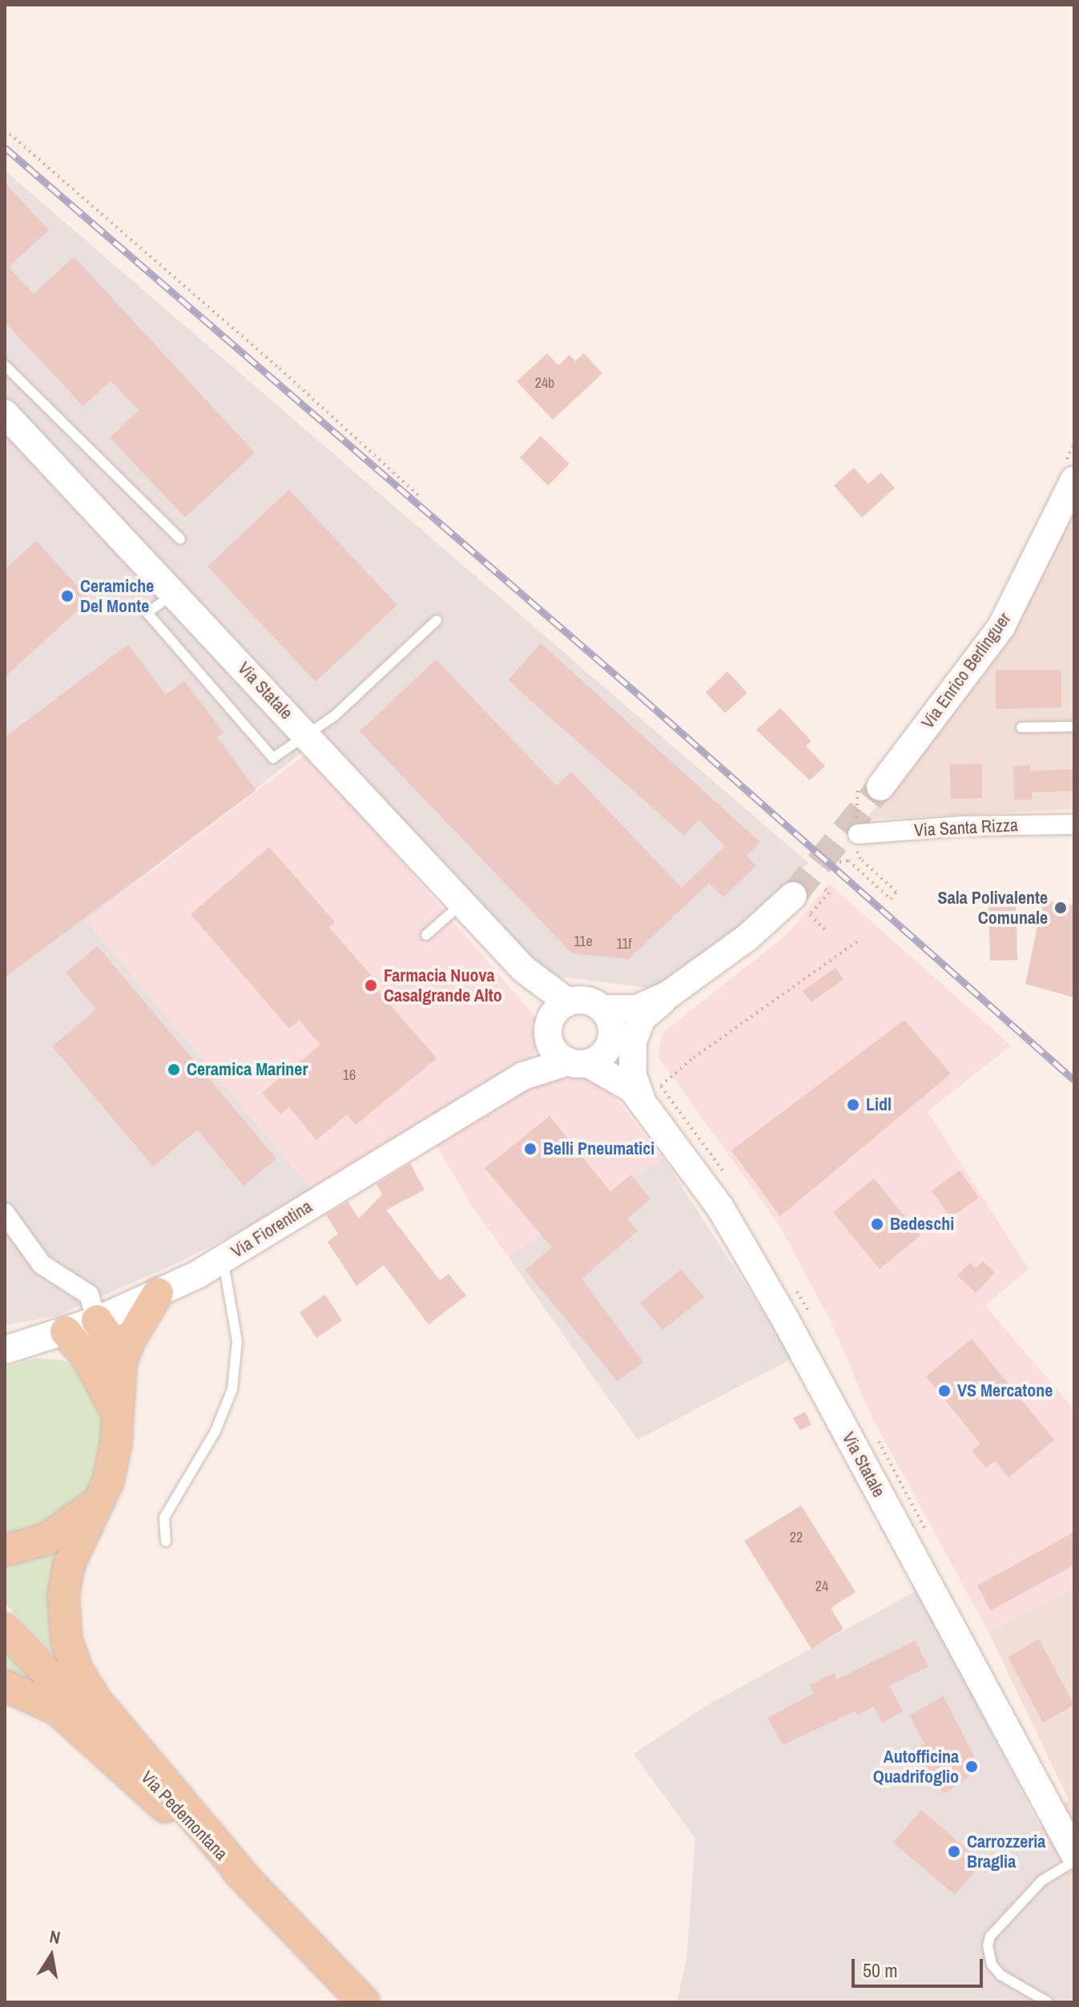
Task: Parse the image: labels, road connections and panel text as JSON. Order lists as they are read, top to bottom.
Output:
{
  "streets": {
    "main road": [
      "Via Enrico Berlinguer",
      "Via Statale",
      "Via Fiorentina",
      "Via Pedemontana"
    ],
    "street": ["Via Santa Rizza"]
  },
  "crossings": [
    ["Via Statale", "Via Fiorentina"]
  ],
  "places": [
    "Ceramiche Del Monte",
    "Sala Polivalente Comunale",
    "Farmacia Nuova Casalgrande Alto",
    "Ceramica Mariner",
    "Lidl",
    "Belli Pneumatici",
    "Bedeschi",
    "VS Mercatone",
    "Autofficina Quadrifoglio",
    "Carrozzeria Braglia"
  ],
  "house_numbers": [
    "24b",
    "11e",
    "11f",
    "16",
    "22",
    "24"
  ],
  "scale_bar": "50 m",
  "north": "top"
}
